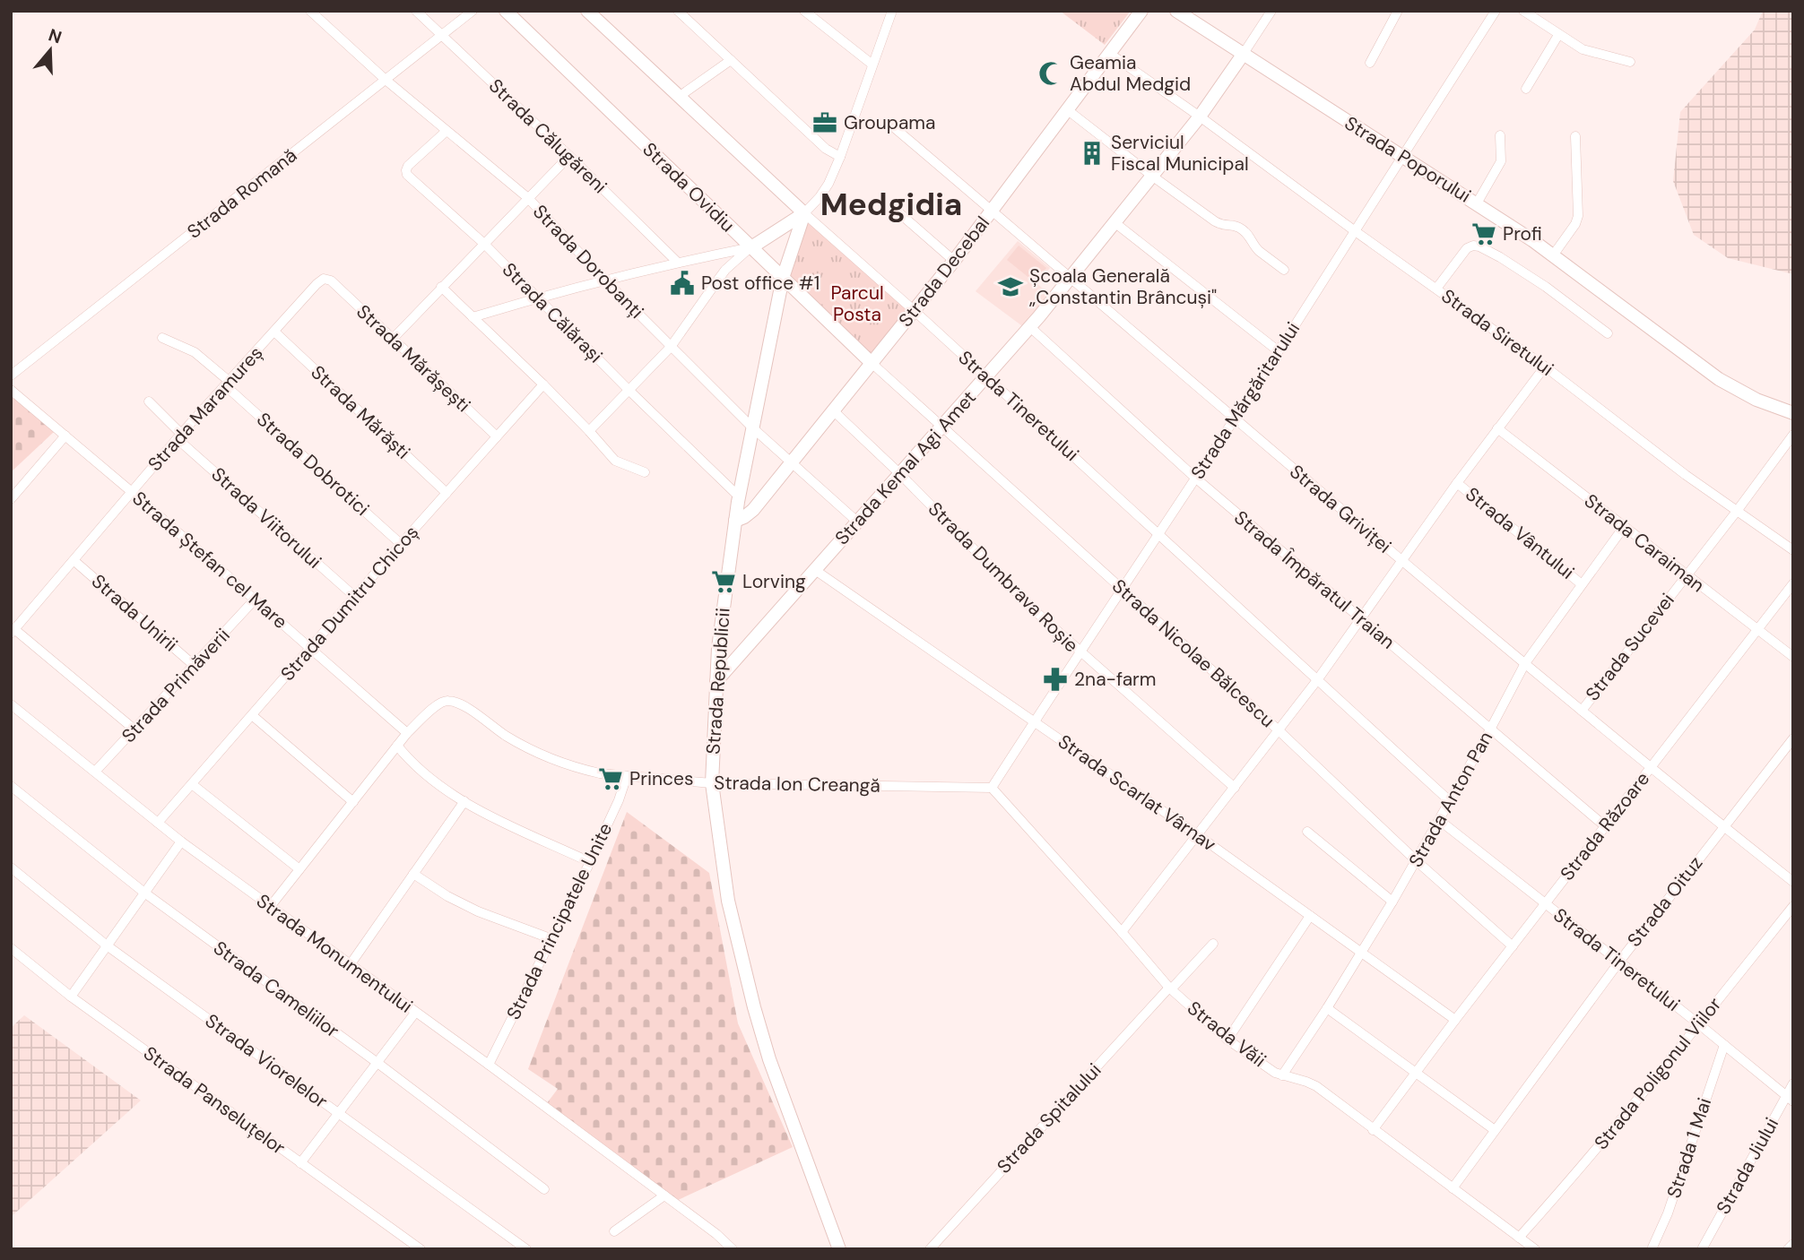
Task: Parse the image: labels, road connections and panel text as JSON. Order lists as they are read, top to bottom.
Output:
{
  "streets": {
    "main road": [
      "Strada Poporului",
      "Strada Ovidiu",
      "Strada Decebal",
      "Strada Tineretului",
      "Strada Kemal Agi Amet",
      "Strada Republicii"
    ],
    "street": [
      "Strada Călugăreni",
      "Strada Romană",
      "Strada Dorobanți",
      "Strada Călărași",
      "Strada Siretului",
      "Strada Mărășești",
      "Strada Mărgăritarului",
      "Strada Maramureș",
      "Strada Mărăști",
      "Strada Dobrotici",
      "Strada Griviței",
      "Strada Viitorului",
      "Strada Vântului",
      "Strada Caraiman",
      "Strada Ștefan cel Mare",
      "Strada Dumbrava Roșie",
      "Strada Împăratul Traian",
      "Strada Dumitru Chicoș",
      "Strada Unirii",
      "Strada Sucevei",
      "Strada Nicolae Bălcescu",
      "Strada Primăverii",
      "Strada Ion Creangă",
      "Strada Scarlat Vârnav",
      "Strada Anton Pan",
      "Strada Răzoare",
      "Strada Oituz",
      "Strada Principatele Unite",
      "Strada Monumentului",
      "Strada Cameliilor",
      "Strada Văii",
      "Strada Viorelelor",
      "Strada Poligonul Viilor",
      "Strada Panseluțelor",
      "Strada Spitalului",
      "Strada 1 Mai",
      "Strada Jiului"
    ]
  },
  "crossings": [
    ["Strada Călugăreni", "Strada Romană"],
    ["Strada Poporului", "Strada Mărgăritarului"],
    ["Strada Poporului", "Strada Kemal Agi Amet"],
    ["Strada Ovidiu", "Strada Decebal"],
    ["Strada Ovidiu", "Strada Nicolae Bălcescu"],
    ["Strada Ovidiu", "Strada Republicii"],
    ["Strada Romană", "Strada Dorobanți"],
    ["Strada Dorobanți", "Strada Decebal"],
    ["Strada Dorobanți", "Strada Călărași"],
    ["Strada Dorobanți", "Strada Kemal Agi Amet"],
    ["Strada Dorobanți", "Strada Republicii"],
    ["Strada Decebal", "Strada Siretului"],
    ["Strada Decebal", "Strada Tineretului"],
    ["Strada Decebal", "Strada Griviței"],
    ["Strada Decebal", "Strada Dumbrava Roșie"],
    ["Strada Decebal", "Strada Nicolae Bălcescu"],
    ["Strada Decebal", "Strada Republicii"],
    ["Strada Călărași", "Strada Republicii"],
    ["Strada Siretului", "Strada Mărgăritarului"],
    ["Strada Siretului", "Strada Kemal Agi Amet"],
    ["Strada Siretului", "Strada Sucevei"],
    ["Strada Mărășești", "Strada Maramureș"],
    ["Strada Mărășești", "Strada Dumitru Chicoș"],
    ["Strada Mărgăritarului", "Strada Tineretului"],
    ["Strada Mărgăritarului", "Strada Griviței"],
    ["Strada Mărgăritarului", "Strada Dumbrava Roșie"],
    ["Strada Mărgăritarului", "Strada Împăratul Traian"],
    ["Strada Mărgăritarului", "Strada Nicolae Bălcescu"],
    ["Strada Mărgăritarului", "Strada Ion Creangă"],
    ["Strada Mărgăritarului", "Strada Scarlat Vârnav"],
    ["Strada Mărgăritarului", "Strada Văii"],
    ["Strada Tineretului", "Strada Kemal Agi Amet"],
    ["Strada Tineretului", "Strada Republicii"],
    ["Strada Tineretului", "Strada Anton Pan"],
    ["Strada Tineretului", "Strada Răzoare"],
    ["Strada Tineretului", "Strada Oituz"],
    ["Strada Tineretului", "Strada Poligonul Viilor"],
    ["Strada Tineretului", "Strada 1 Mai"],
    ["Strada Tineretului", "Strada Jiului"],
    ["Strada Maramureș", "Strada Mărăști"],
    ["Strada Maramureș", "Strada Dobrotici"],
    ["Strada Maramureș", "Strada Viitorului"],
    ["Strada Maramureș", "Strada Ștefan cel Mare"],
    ["Strada Maramureș", "Strada Unirii"],
    ["Strada Mărăști", "Strada Dumitru Chicoș"],
    ["Strada Dobrotici", "Strada Dumitru Chicoș"],
    ["Strada Kemal Agi Amet", "Strada Griviței"],
    ["Strada Kemal Agi Amet", "Strada Dumbrava Roșie"],
    ["Strada Kemal Agi Amet", "Strada Împăratul Traian"],
    ["Strada Kemal Agi Amet", "Strada Nicolae Bălcescu"],
    ["Strada Kemal Agi Amet", "Strada Republicii"],
    ["Strada Kemal Agi Amet", "Strada Scarlat Vârnav"],
    ["Strada Griviței", "Strada Sucevei"],
    ["Strada Griviței", "Strada Anton Pan"],
    ["Strada Griviței", "Strada Răzoare"],
    ["Strada Griviței", "Strada Oituz"],
    ["Strada Viitorului", "Strada Dumitru Chicoș"],
    ["Strada Vântului", "Strada Anton Pan"],
    ["Strada Caraiman", "Strada Sucevei"],
    ["Strada Caraiman", "Strada Anton Pan"],
    ["Strada Caraiman", "Strada Răzoare"],
    ["Strada Ștefan cel Mare", "Strada Dumitru Chicoș"],
    ["Strada Ștefan cel Mare", "Strada Primăverii"],
    ["Strada Ștefan cel Mare", "Strada Ion Creangă"],
    ["Strada Împăratul Traian", "Strada Anton Pan"],
    ["Strada Împăratul Traian", "Strada Răzoare"],
    ["Strada Dumitru Chicoș", "Strada Monumentului"],
    ["Strada Unirii", "Strada Primăverii"],
    ["Strada Nicolae Bălcescu", "Strada Anton Pan"],
    ["Strada Nicolae Bălcescu", "Strada Răzoare"],
    ["Strada Republicii", "Strada Ion Creangă"],
    ["Strada Primăverii", "Strada Monumentului"],
    ["Strada Ion Creangă", "Strada Principatele Unite"],
    ["Strada Ion Creangă", "Strada Văii"],
    ["Strada Scarlat Vârnav", "Strada Anton Pan"],
    ["Strada Scarlat Vârnav", "Strada Răzoare"],
    ["Strada Anton Pan", "Strada Văii"],
    ["Strada Răzoare", "Strada Văii"],
    ["Strada Oituz", "Strada Văii"],
    ["Strada Principatele Unite", "Strada Monumentului"],
    ["Strada Văii", "Strada Poligonul Viilor"],
    ["Strada Văii", "Strada Spitalului"]
  ],
  "districts": ["Medgidia"],
  "parks": ["Parcul Posta"],
  "places": {
    "mosque": ["Geamia Abdul Medgid"],
    "office": ["Groupama"],
    "building": ["Serviciul Fiscal Municipal"],
    "supermarket": ["Profi", "Lorving", "Princes"],
    "public building": ["Post office #1"],
    "school or university": ["Școala Generală „Constantin Brâncuși\""],
    "pharmacy": ["2na-farm"]
  },
  "north": "top"
}
